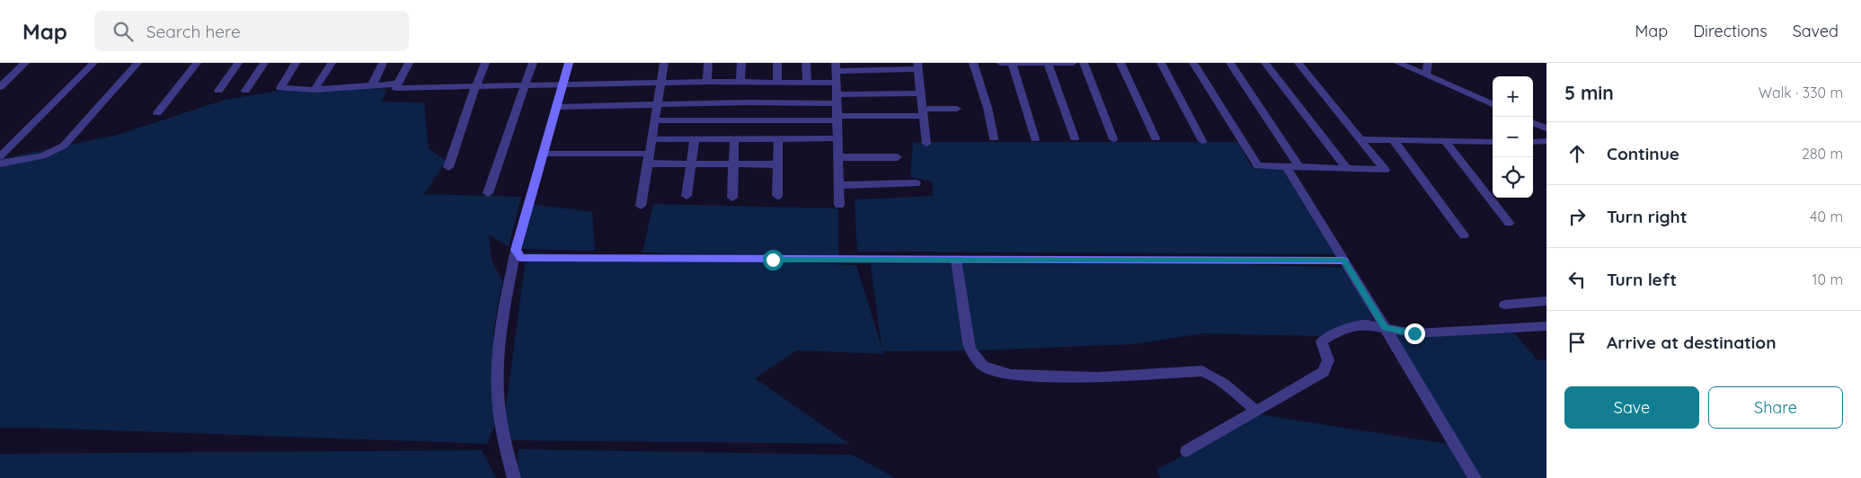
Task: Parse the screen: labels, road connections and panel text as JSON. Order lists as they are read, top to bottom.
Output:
{
  "page": {
    "header": "Map",
    "search": "Search here",
    "nav": ["Map", "Directions", "Saved"],
    "heading": ["5 min", "Walk · 330 m"],
    "map_buttons": ["+", "−"],
    "list": [
      ["Continue", "280 m"],
      ["Turn right", "40 m"],
      ["Turn left", "10 m"],
      "Arrive at destination"
    ],
    "buttons": ["Save", "Share"]
  }
}
